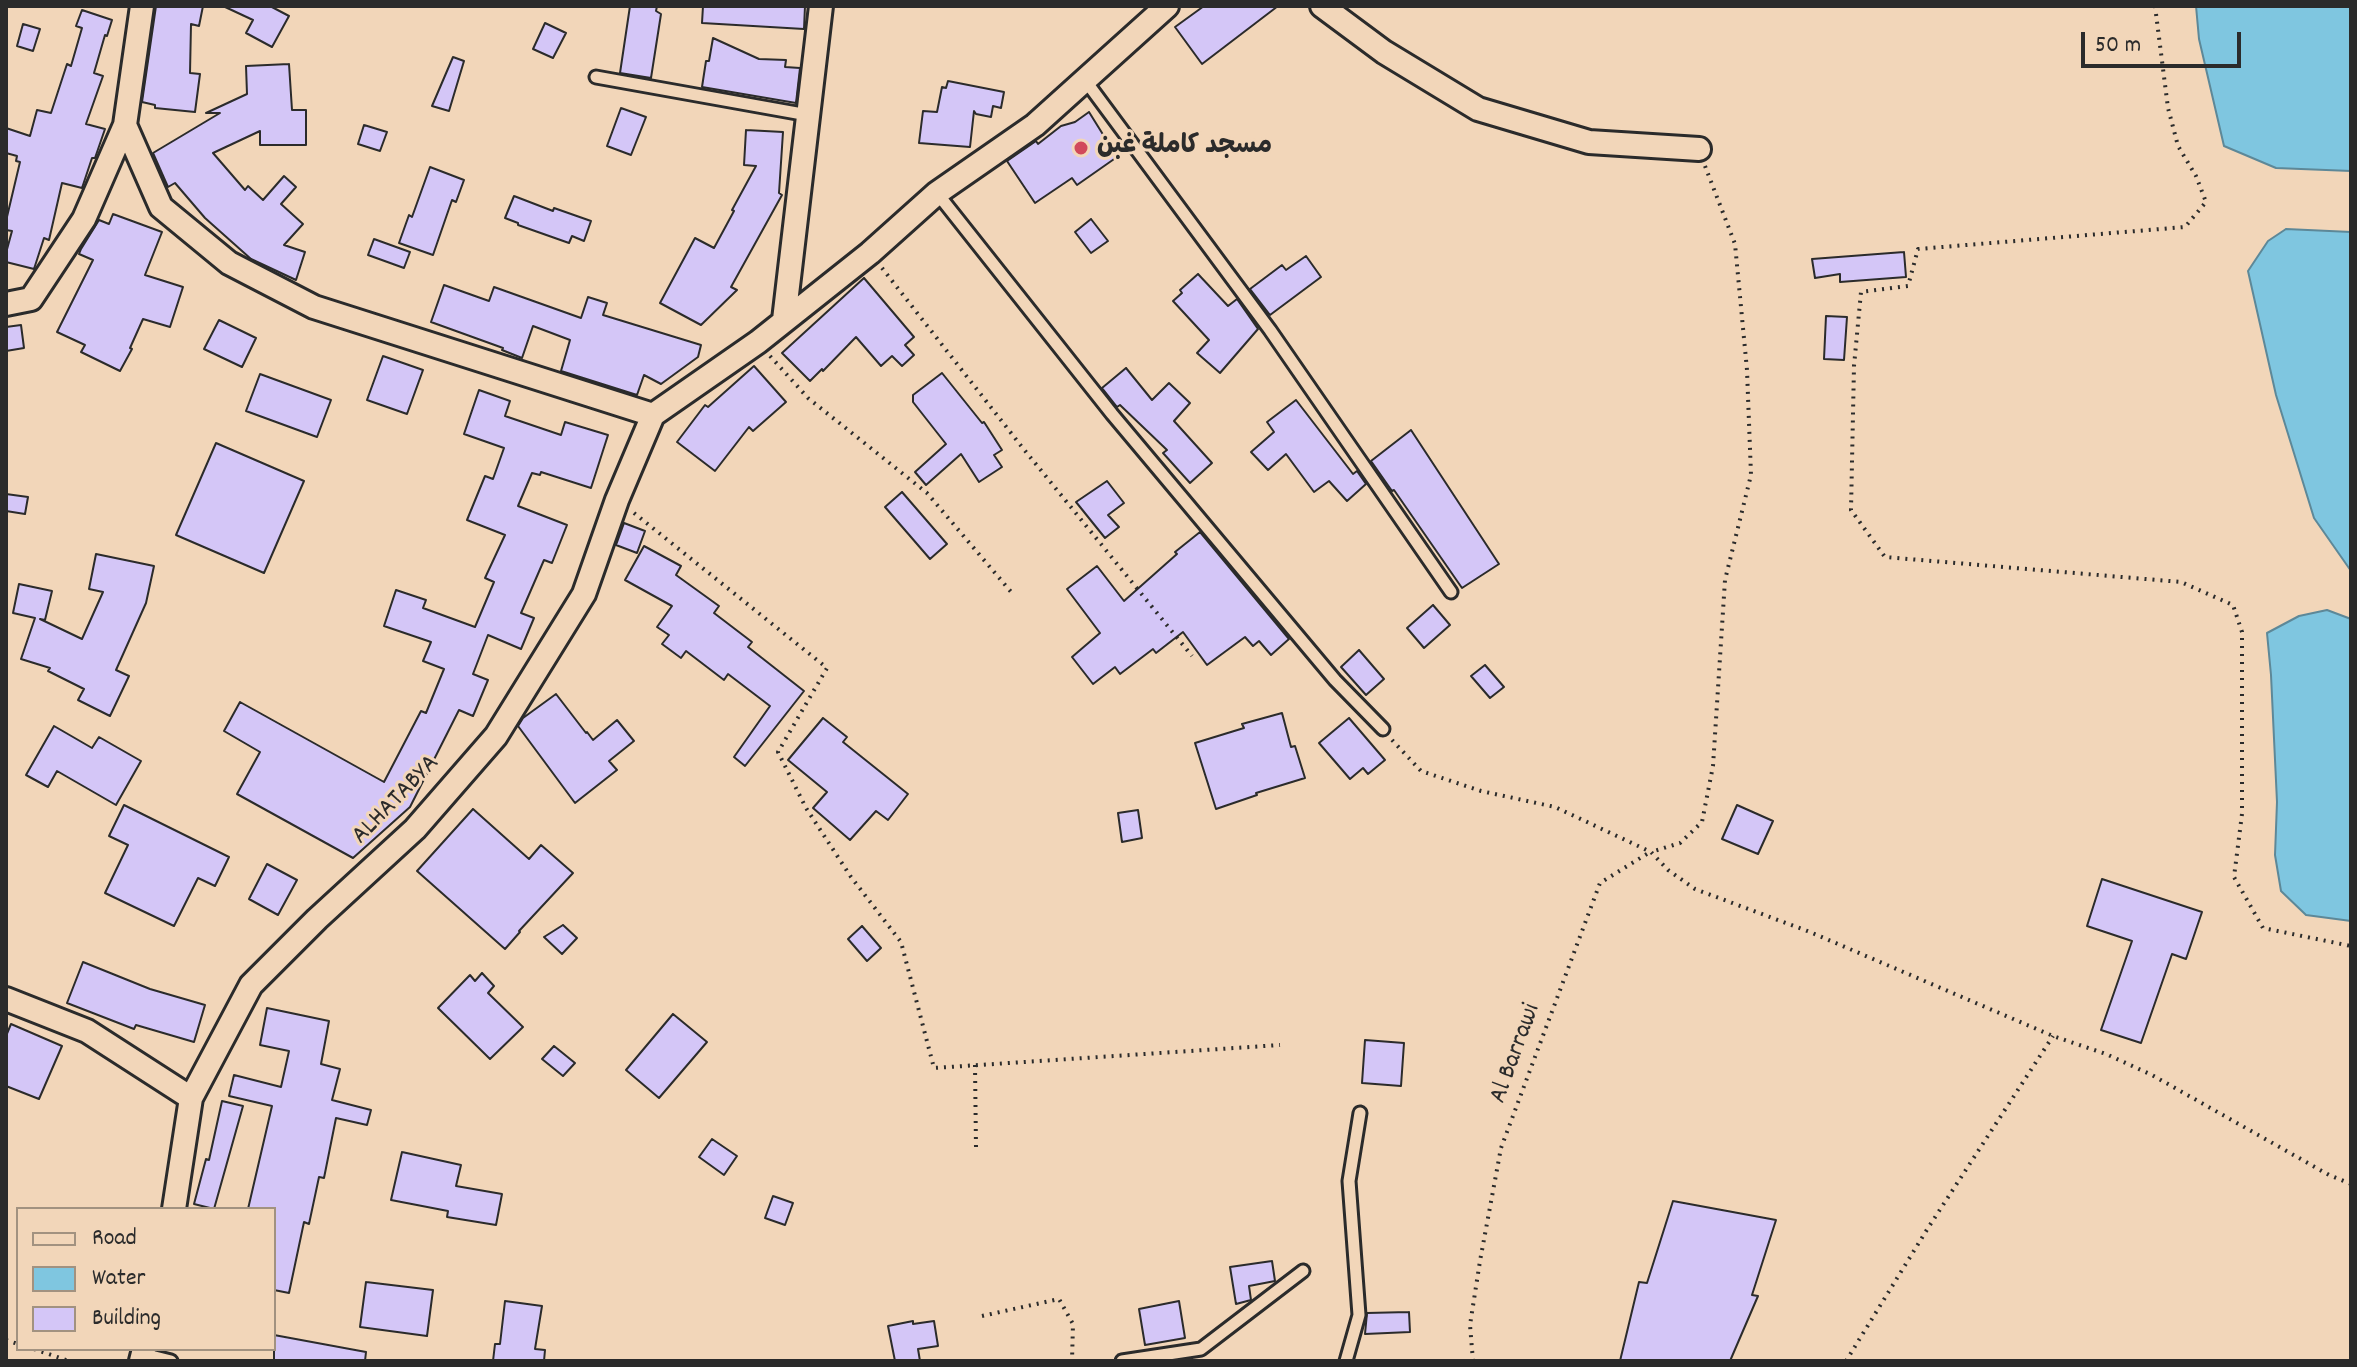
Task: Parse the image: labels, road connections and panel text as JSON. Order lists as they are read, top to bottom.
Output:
{
  "streets": {
    "street": ["ALHATABYA"],
    "path": ["Al Barrawi"]
  },
  "places": ["مسجد كاملة غبن"],
  "legend": ["Road", "Water", "Building"],
  "scale_bar": "50 m"
}
